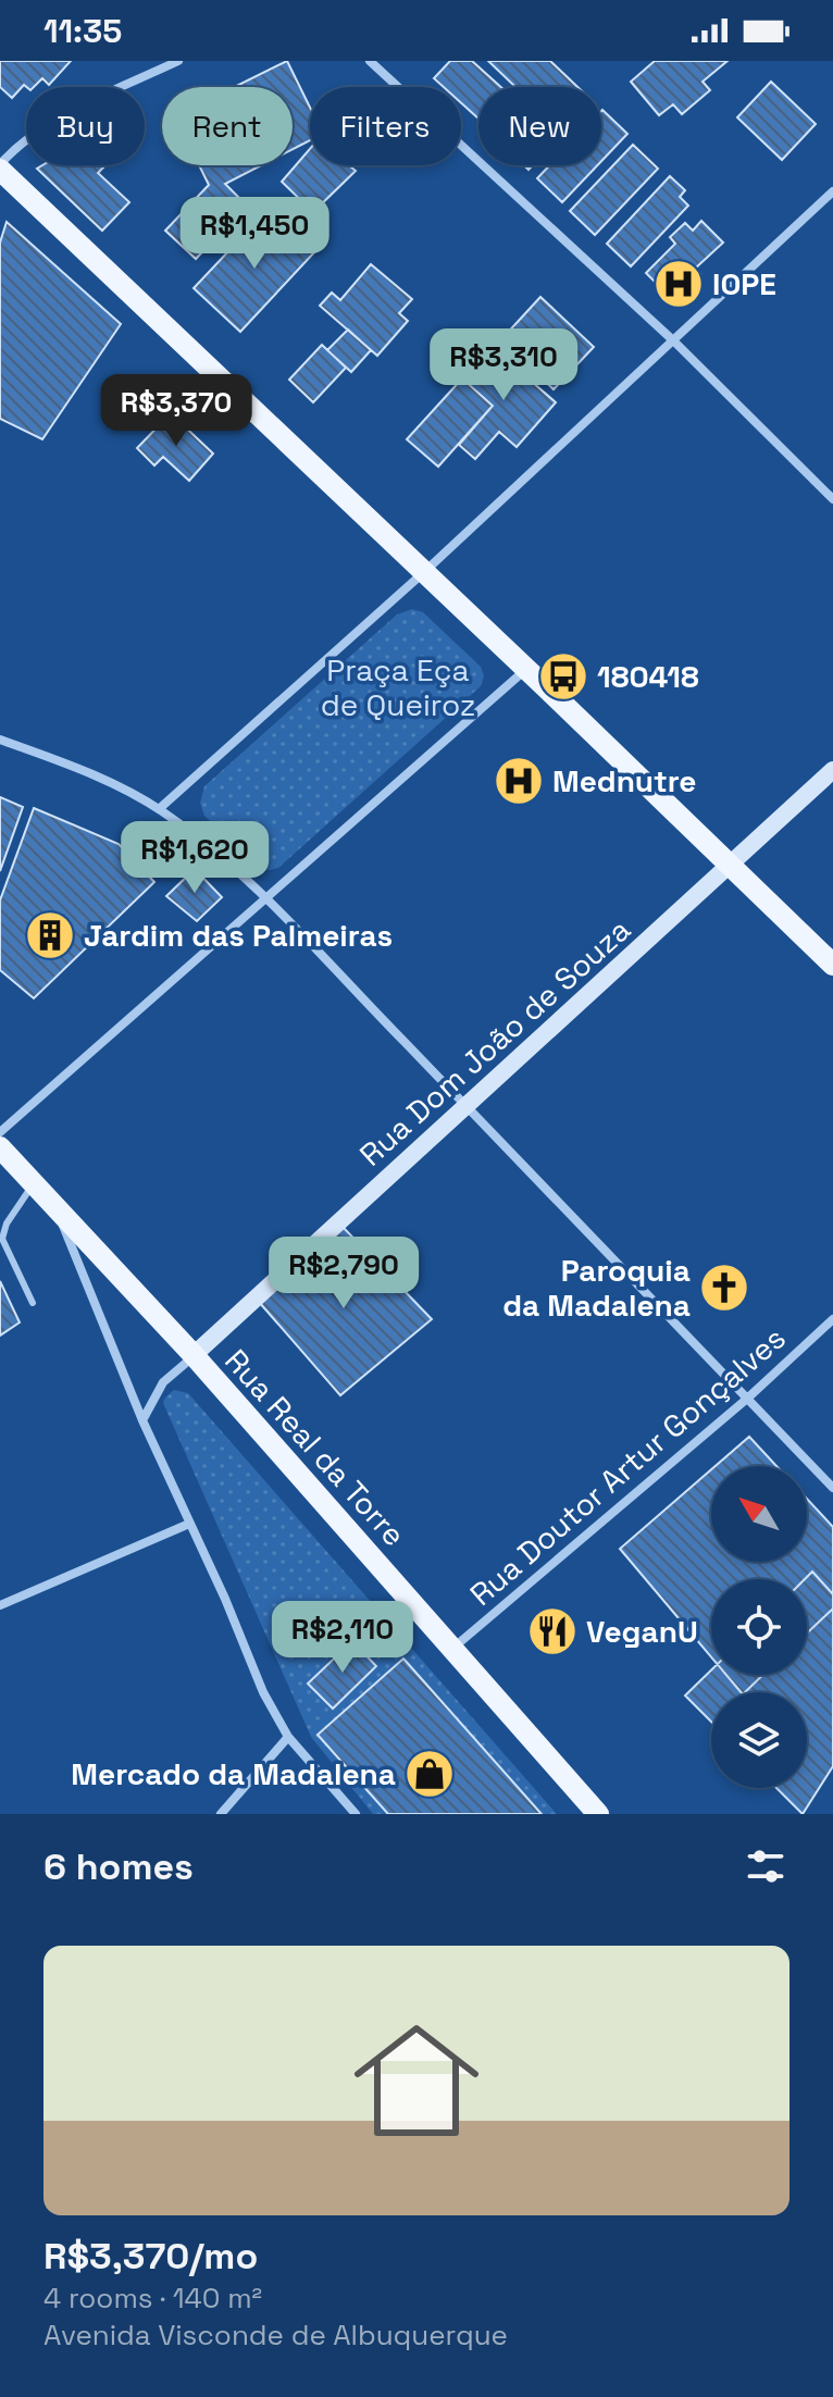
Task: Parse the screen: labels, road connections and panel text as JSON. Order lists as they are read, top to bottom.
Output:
{
  "streets": {
    "main road": ["Rua Real da Torre"],
    "street": ["Rua Dom João de Souza", "Rua Doutor Artur Gonçalves"]
  },
  "crossings": [
    ["Rua Dom João de Souza", "Rua Real da Torre"],
    ["Rua Real da Torre", "Rua Doutor Artur Gonçalves"]
  ],
  "parks": ["Praça Eça de Queiroz"],
  "places": {
    "hospital": ["IOPE", "Mednutre"],
    "bus stop": ["180418"],
    "building": ["Jardim das Palmeiras"],
    "church": ["Paroquia da Madalena"],
    "restaurant": ["VeganU"],
    "shop": ["Mercado da Madalena"]
  },
  "north": "top left",
  "page": {
    "status": "11:35",
    "chip": [
      "Buy",
      "Rent",
      "Filters",
      "New"
    ],
    "price": [
      "R$1,450",
      "R$3,310",
      "R$3,370",
      "R$1,620",
      "R$2,790",
      "R$2,110"
    ],
    "heading": "6 homes",
    "list": [
      {
        "name": "R$3,370/mo",
        "note": "4 rooms · 140 m² · Avenida Visconde de Albuquerque"
      }
    ]
  }
}
